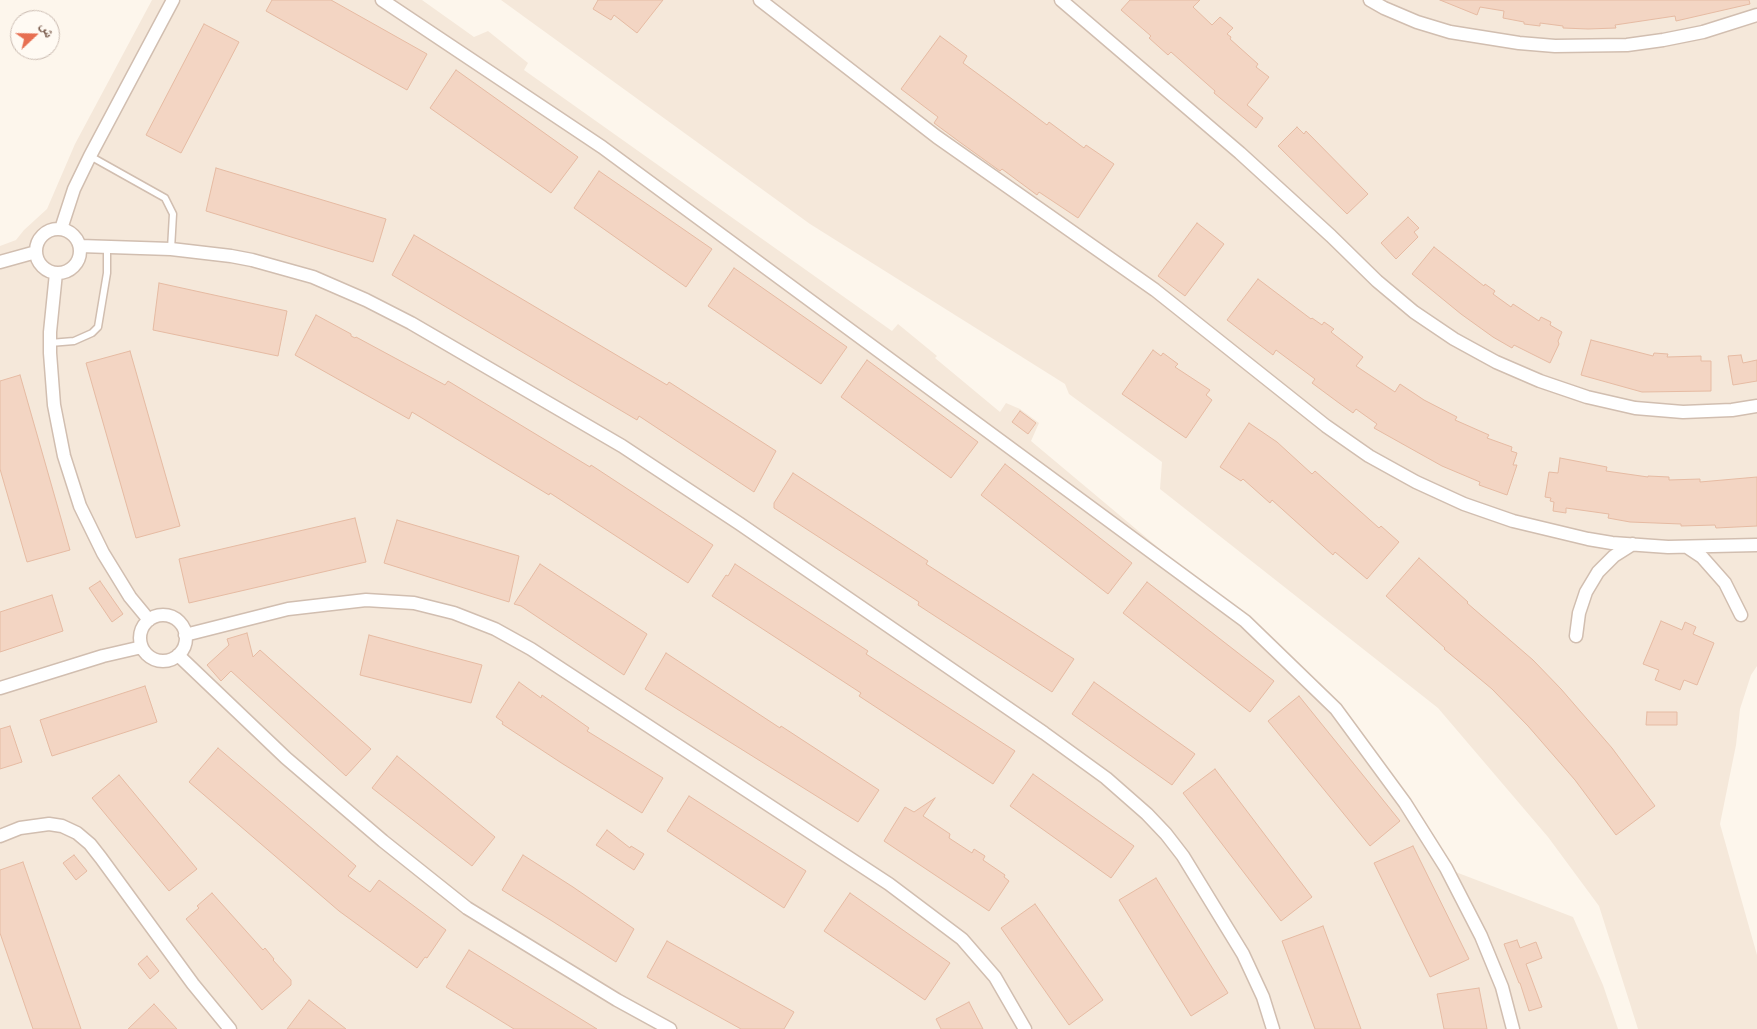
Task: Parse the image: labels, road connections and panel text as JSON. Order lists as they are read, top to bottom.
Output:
{
  "north": "right"
}
